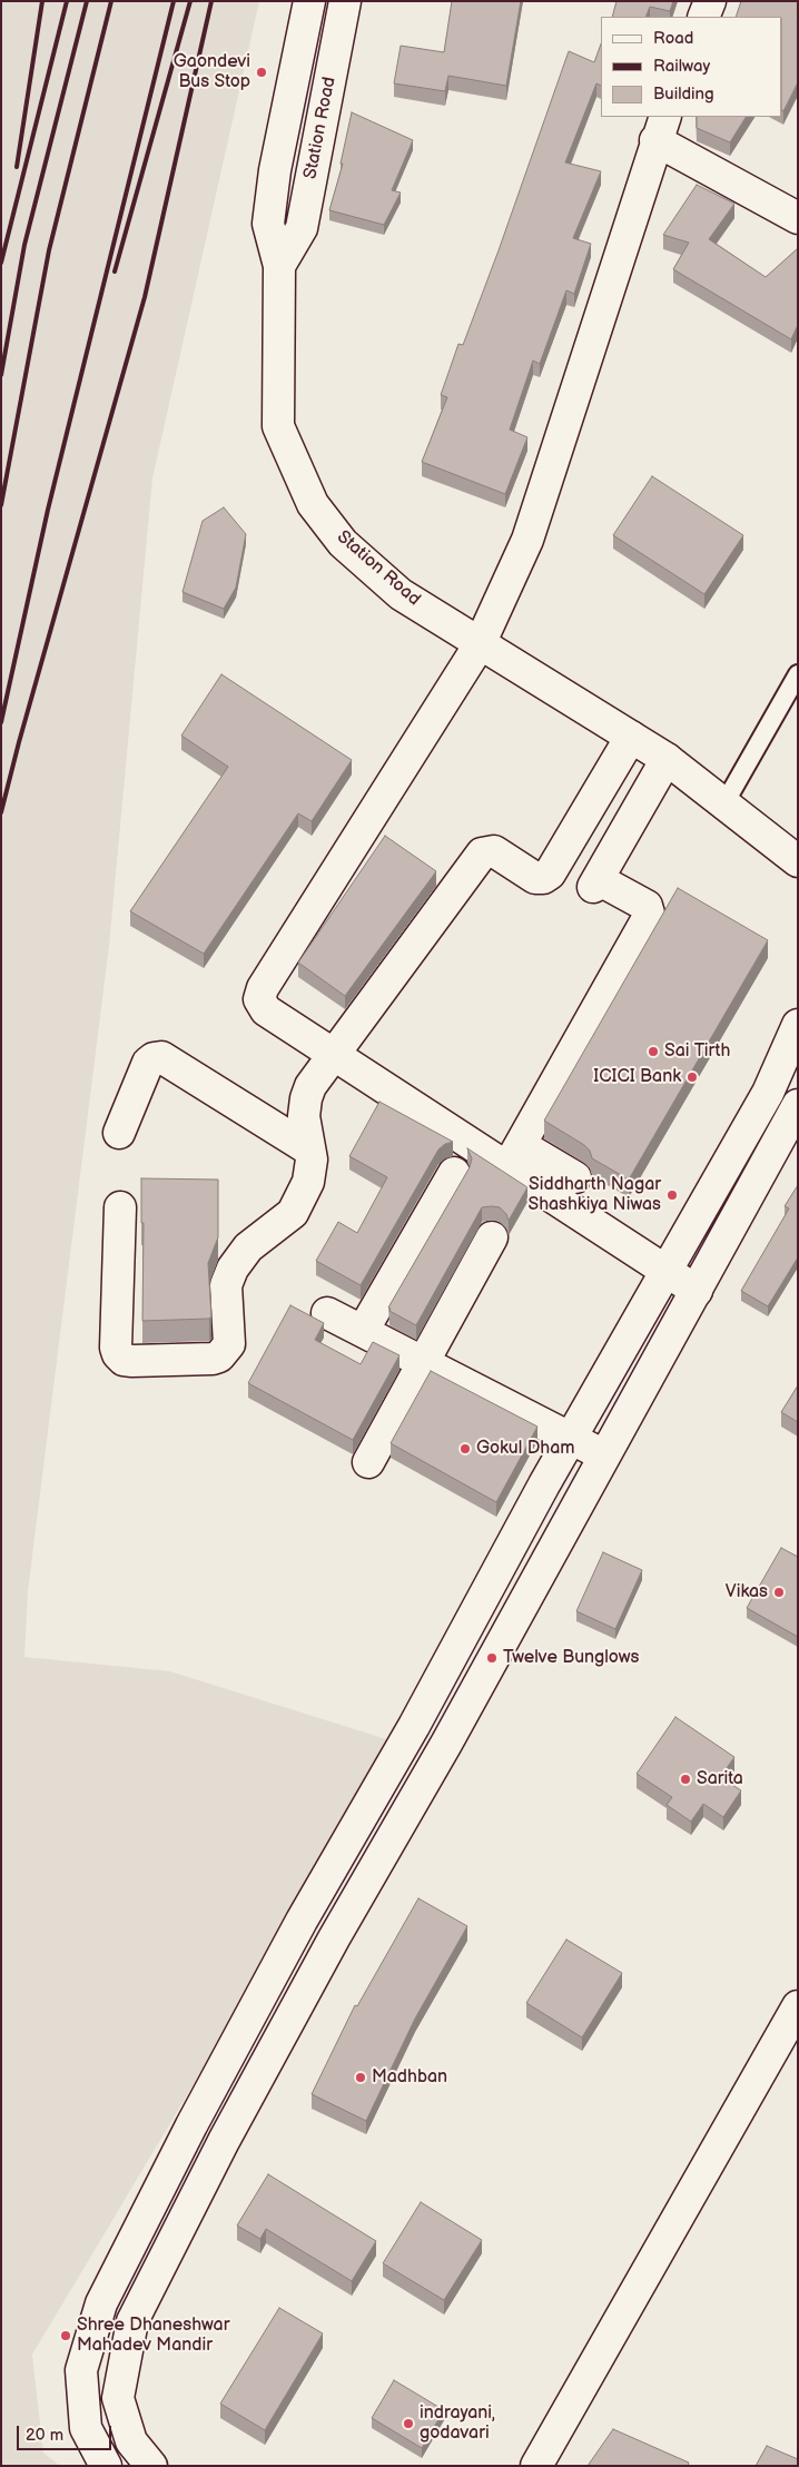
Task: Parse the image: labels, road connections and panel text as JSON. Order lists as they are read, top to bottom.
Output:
{
  "streets": {
    "main road": ["Station Road"]
  },
  "places": [
    "Gaondevi Bus Stop",
    "Sai Tirth",
    "ICICI Bank",
    "Siddharth Nagar Shashkiya Niwas",
    "Gokul Dham",
    "Vikas",
    "Twelve Bunglows",
    "Sarita",
    "Madhban",
    "Shree Dhaneshwar Mahadev Mandir",
    "indrayani, godavari"
  ],
  "legend": ["Road", "Railway", "Building"],
  "scale_bar": "20 m"
}
